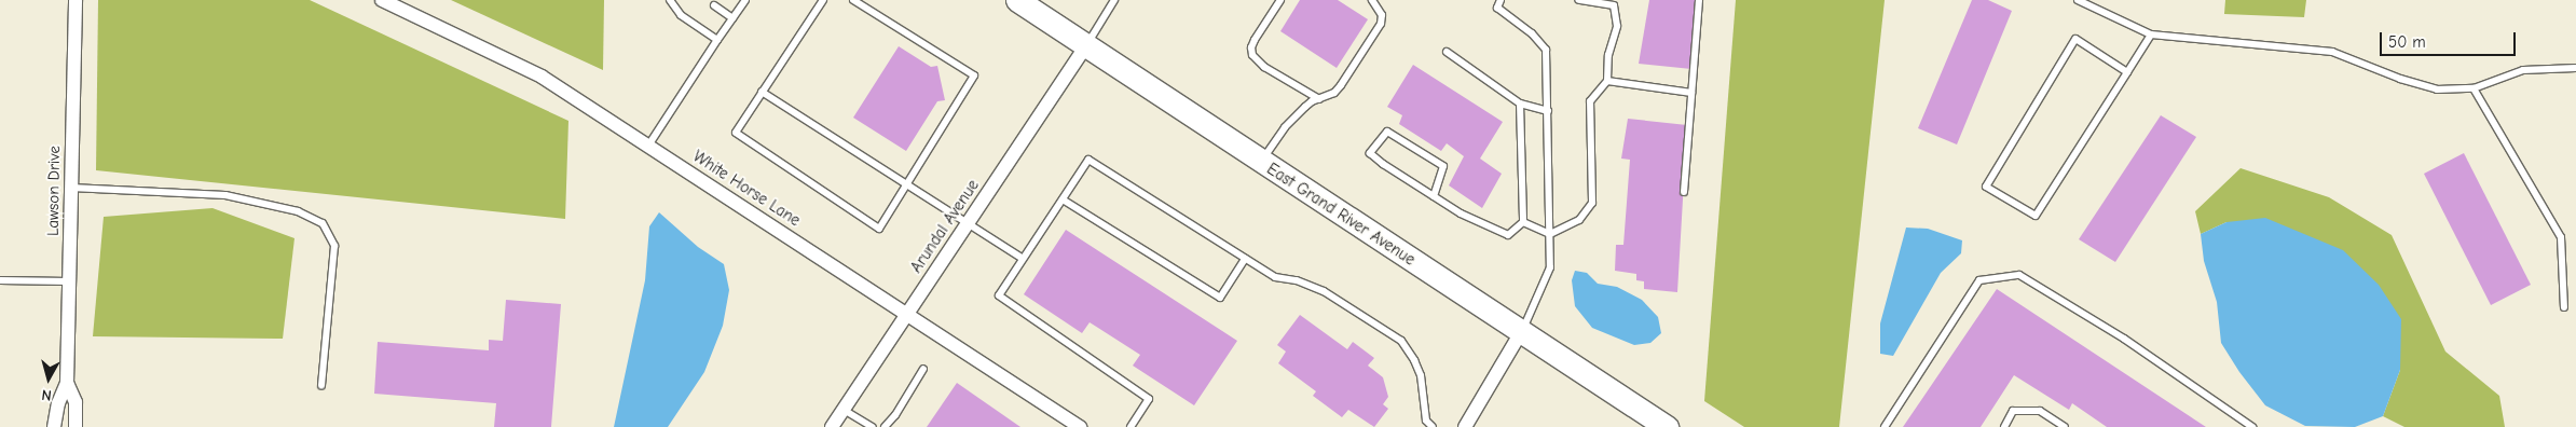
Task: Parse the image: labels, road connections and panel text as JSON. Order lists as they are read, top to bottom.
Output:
{
  "streets": {
    "main road": ["East Grand River Avenue"],
    "street": ["White Horse Lane", "Lawson Drive", "Arundal Avenue"]
  },
  "crossings": [
    ["White Horse Lane", "Arundal Avenue"],
    ["East Grand River Avenue", "Arundal Avenue"]
  ],
  "scale_bar": "50 m",
  "north": "bottom"
}
